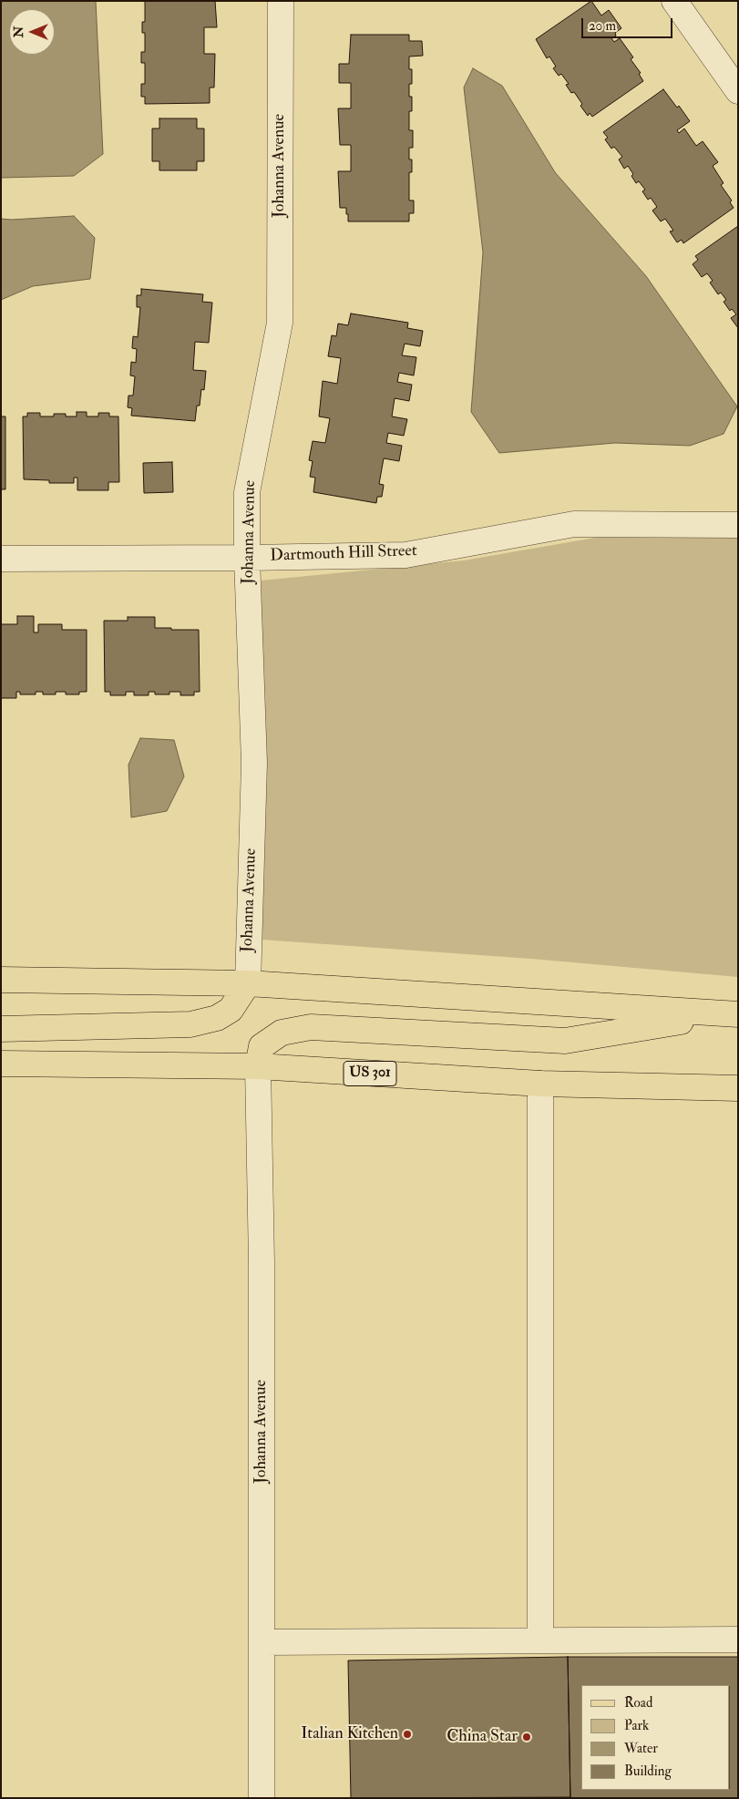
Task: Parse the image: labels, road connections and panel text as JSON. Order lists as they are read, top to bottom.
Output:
{
  "streets": {
    "main road": ["US 301"],
    "street": ["Johanna Avenue", "Dartmouth Hill Street"]
  },
  "crossings": [
    ["Johanna Avenue", "Dartmouth Hill Street"],
    ["Johanna Avenue", "US 301"]
  ],
  "places": ["Italian Kitchen", "China Star"],
  "legend": [
    "Road",
    "Park",
    "Water",
    "Building"
  ],
  "scale_bar": "20 m",
  "north": "left"
}
